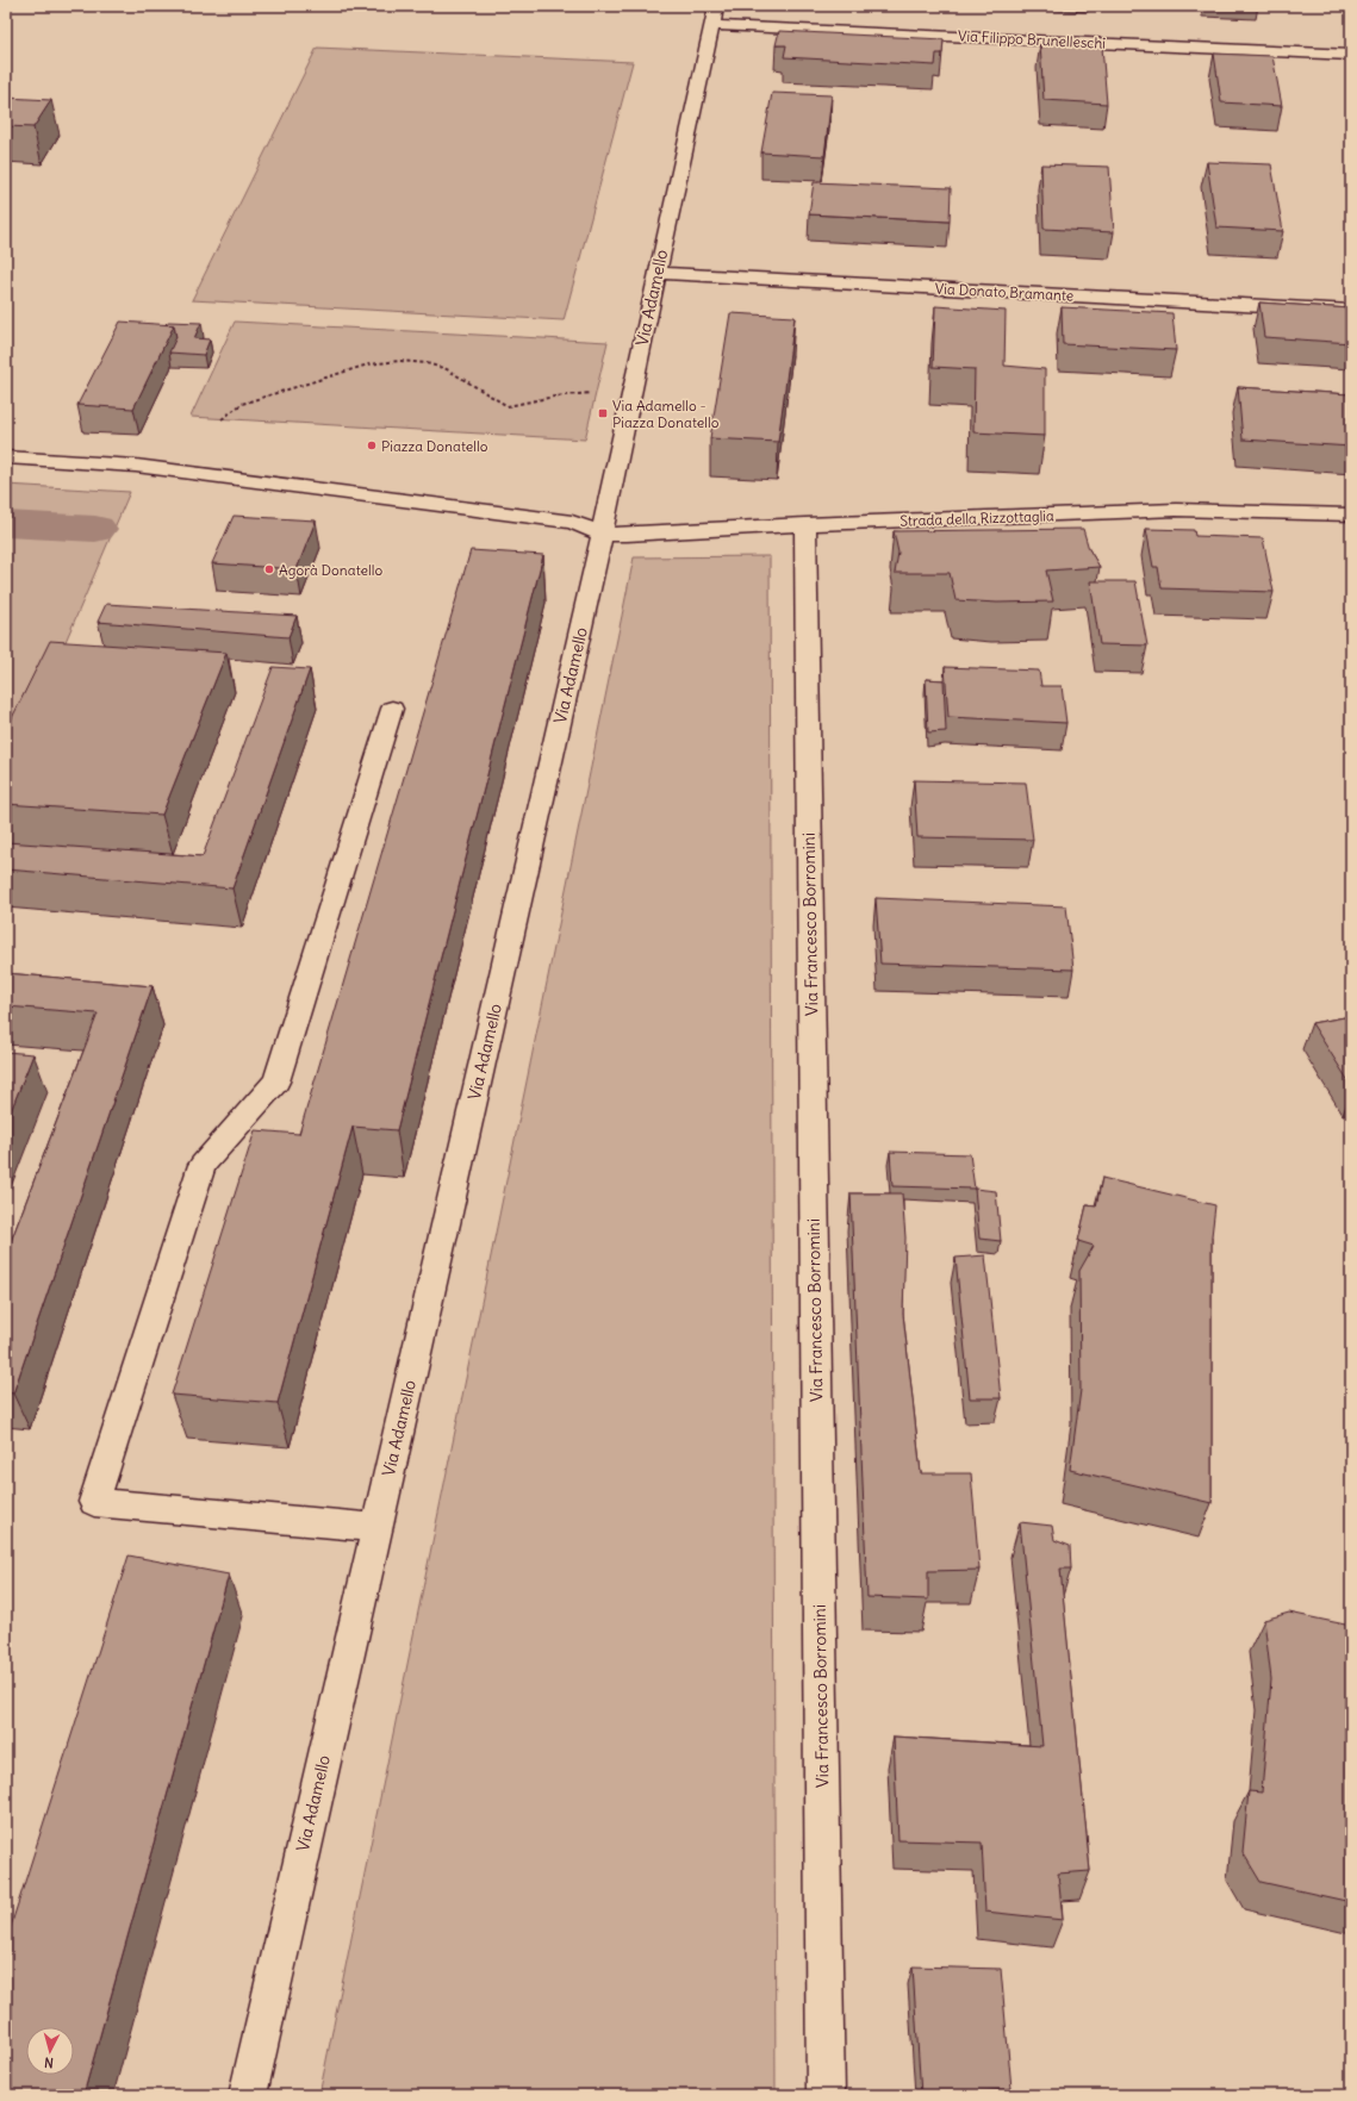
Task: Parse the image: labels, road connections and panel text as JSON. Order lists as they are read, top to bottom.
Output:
{
  "streets": {
    "street": [
      "Via Filippo Brunelleschi",
      "Via Donato Bramante",
      "Via Adamello",
      "Strada della Rizzottaglia",
      "Via Francesco Borromini"
    ]
  },
  "crossings": [
    ["Via Filippo Brunelleschi", "Via Adamello"],
    ["Via Donato Bramante", "Via Adamello"],
    ["Via Adamello", "Strada della Rizzottaglia"],
    ["Strada della Rizzottaglia", "Via Francesco Borromini"]
  ],
  "places": {
    "transit": ["Via Adamello - Piazza Donatello"],
    "other": ["Piazza Donatello", "Agorà Donatello"]
  },
  "north": "bottom"
}
